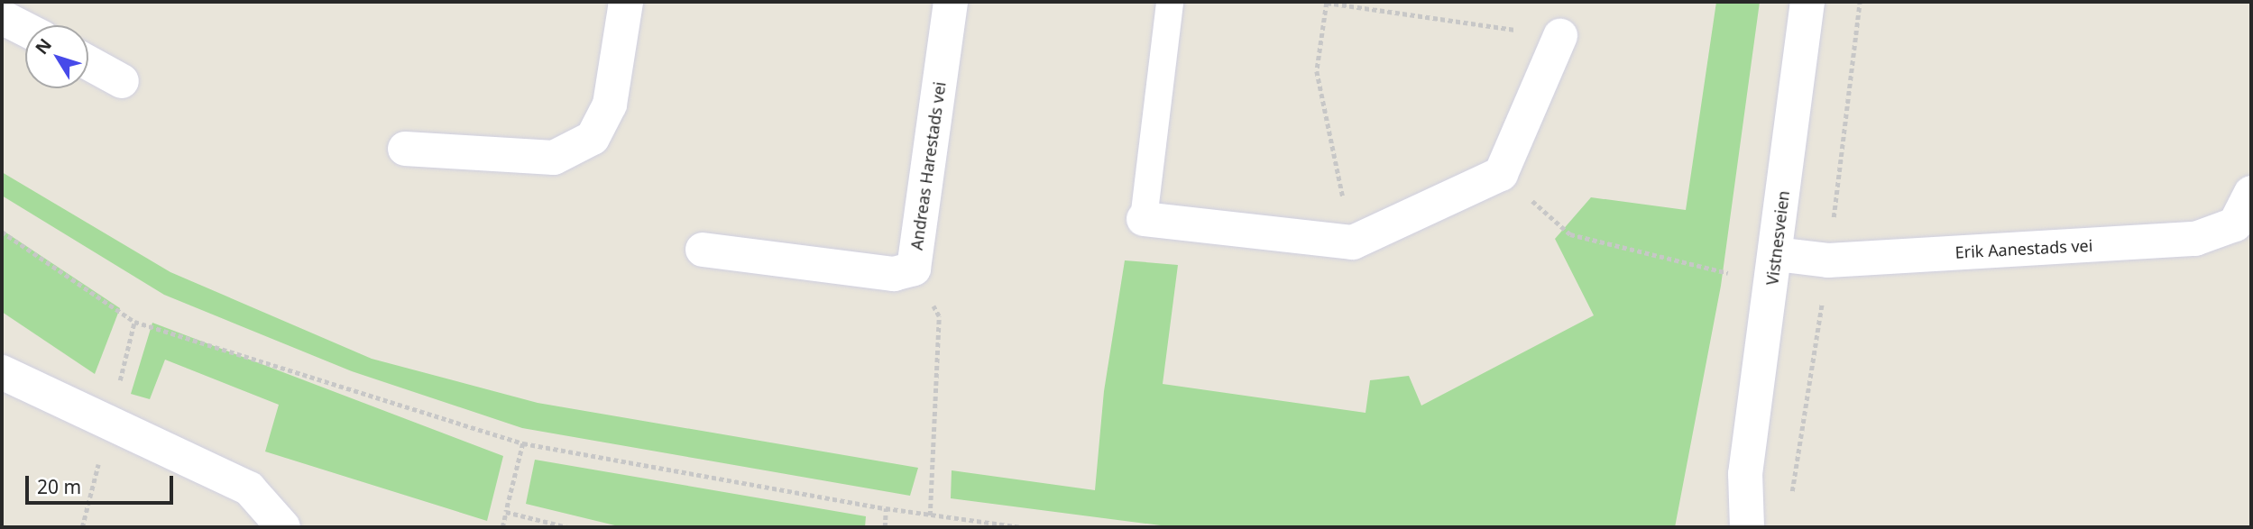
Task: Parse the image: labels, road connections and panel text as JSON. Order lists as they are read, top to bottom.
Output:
{
  "streets": {
    "street": ["Andreas Harestads vei", "Vistnesveien", "Erik Aanestads vei"]
  },
  "crossings": [
    ["Vistnesveien", "Erik Aanestads vei"]
  ],
  "scale_bar": "20 m",
  "north": "top left"
}
